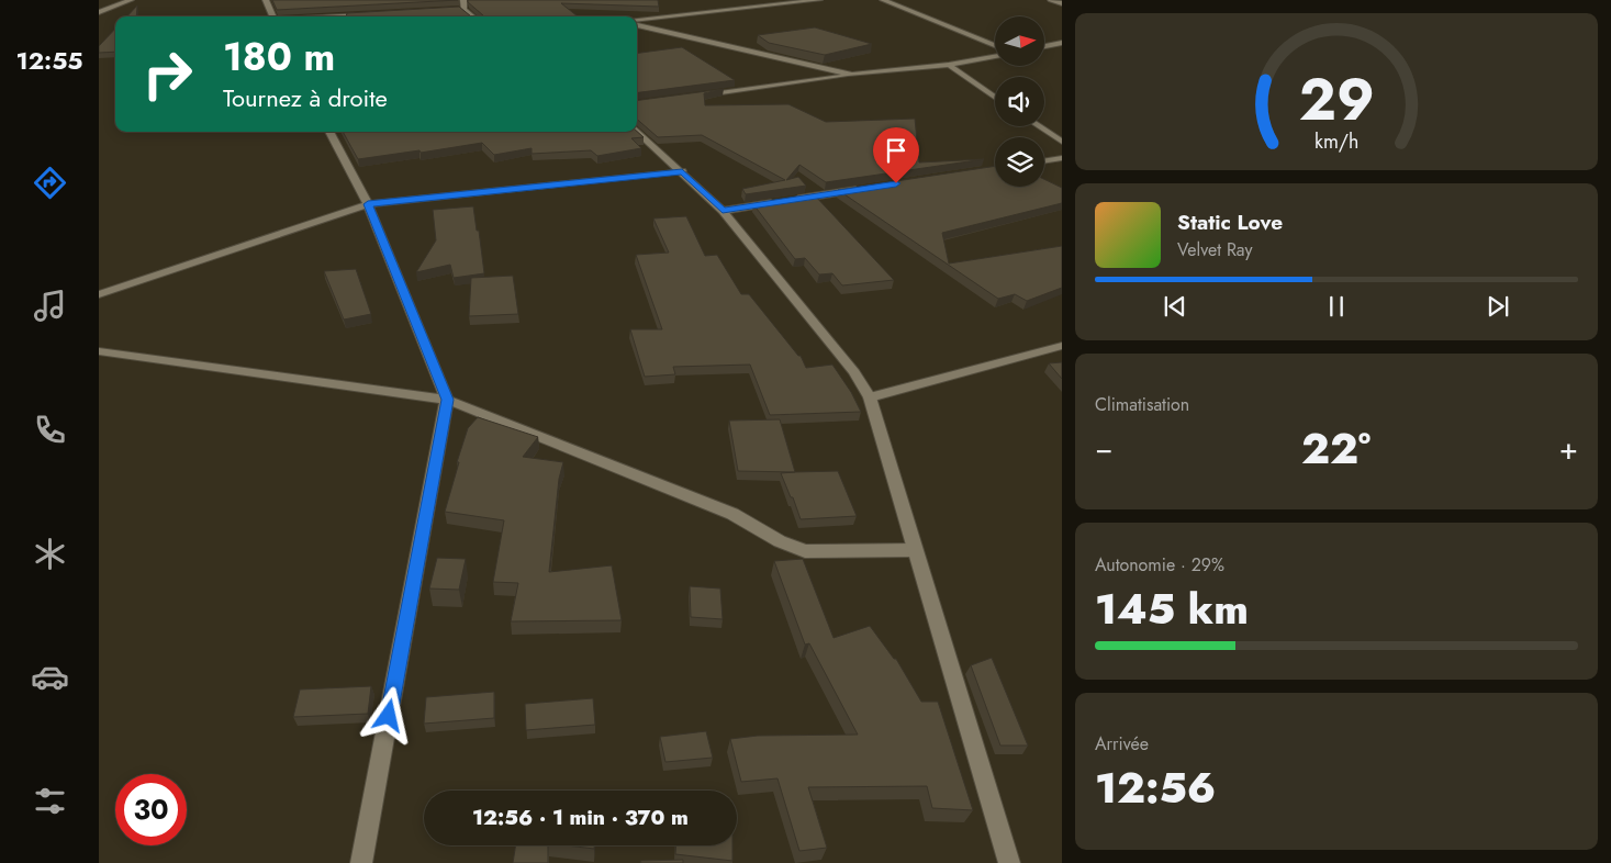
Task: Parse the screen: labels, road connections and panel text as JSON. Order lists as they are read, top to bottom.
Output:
{
  "north": "right",
  "page": {
    "tabs": "12:55",
    "turn": ["180 m", "Tournez à droite"],
    "song": ["Static Love", "Velvet Ray"],
    "tile": [
      "Climatisation",
      ["Autonomie · 29%", "145 km"],
      ["Arrivée", "12:56"]
    ],
    "heat": ["−", "22°", "+"],
    "limit": "30",
    "trip": "12:56 · 1 min · 370 m",
    "gauge": ["29", "km/h"]
  }
}
